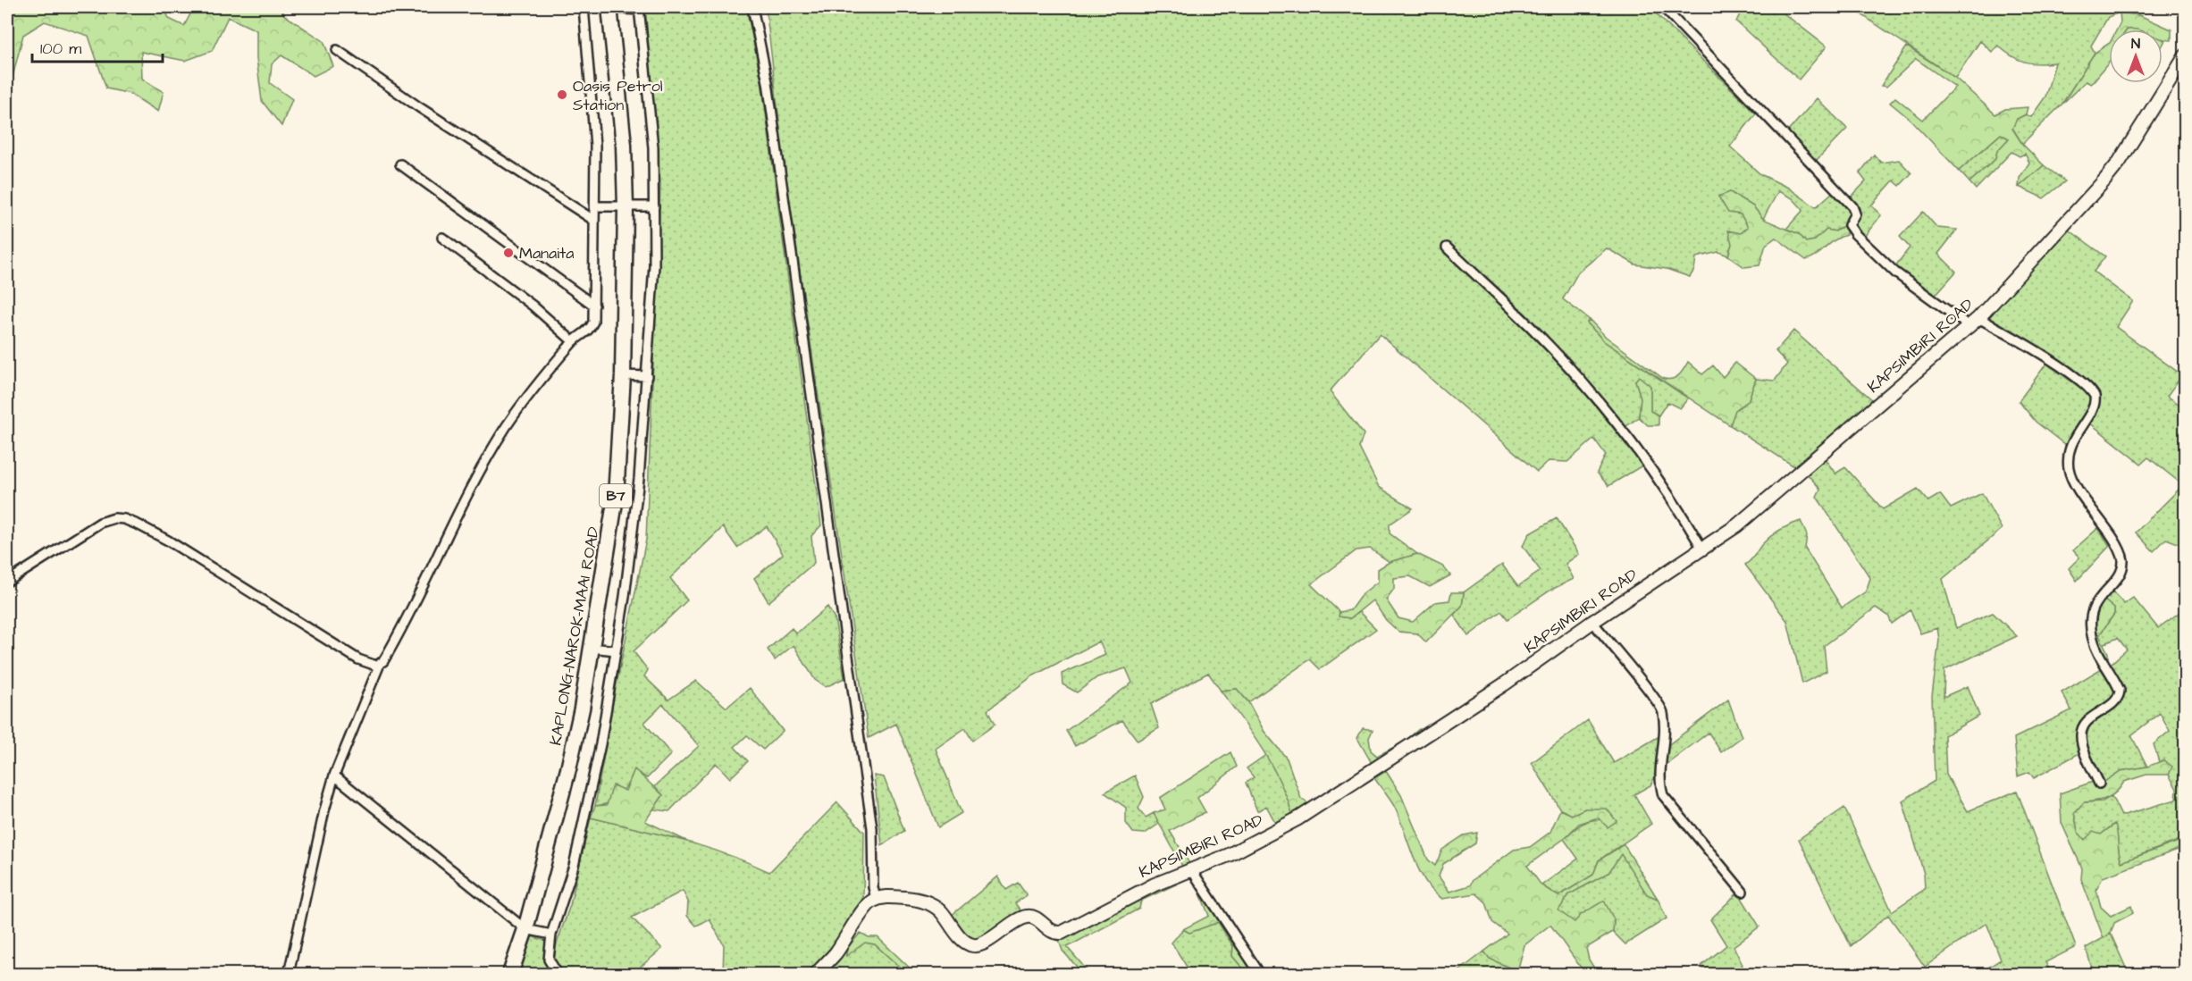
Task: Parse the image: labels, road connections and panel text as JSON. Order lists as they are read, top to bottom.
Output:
{
  "streets": {
    "highway": ["B7", "KAPLONG-NAROK-MAAI ROAD"],
    "street": ["KAPSIMBIRI ROAD"]
  },
  "places": ["Oasis Petrol Station", "Manaita"],
  "scale_bar": "100 m",
  "north": "top"
}
